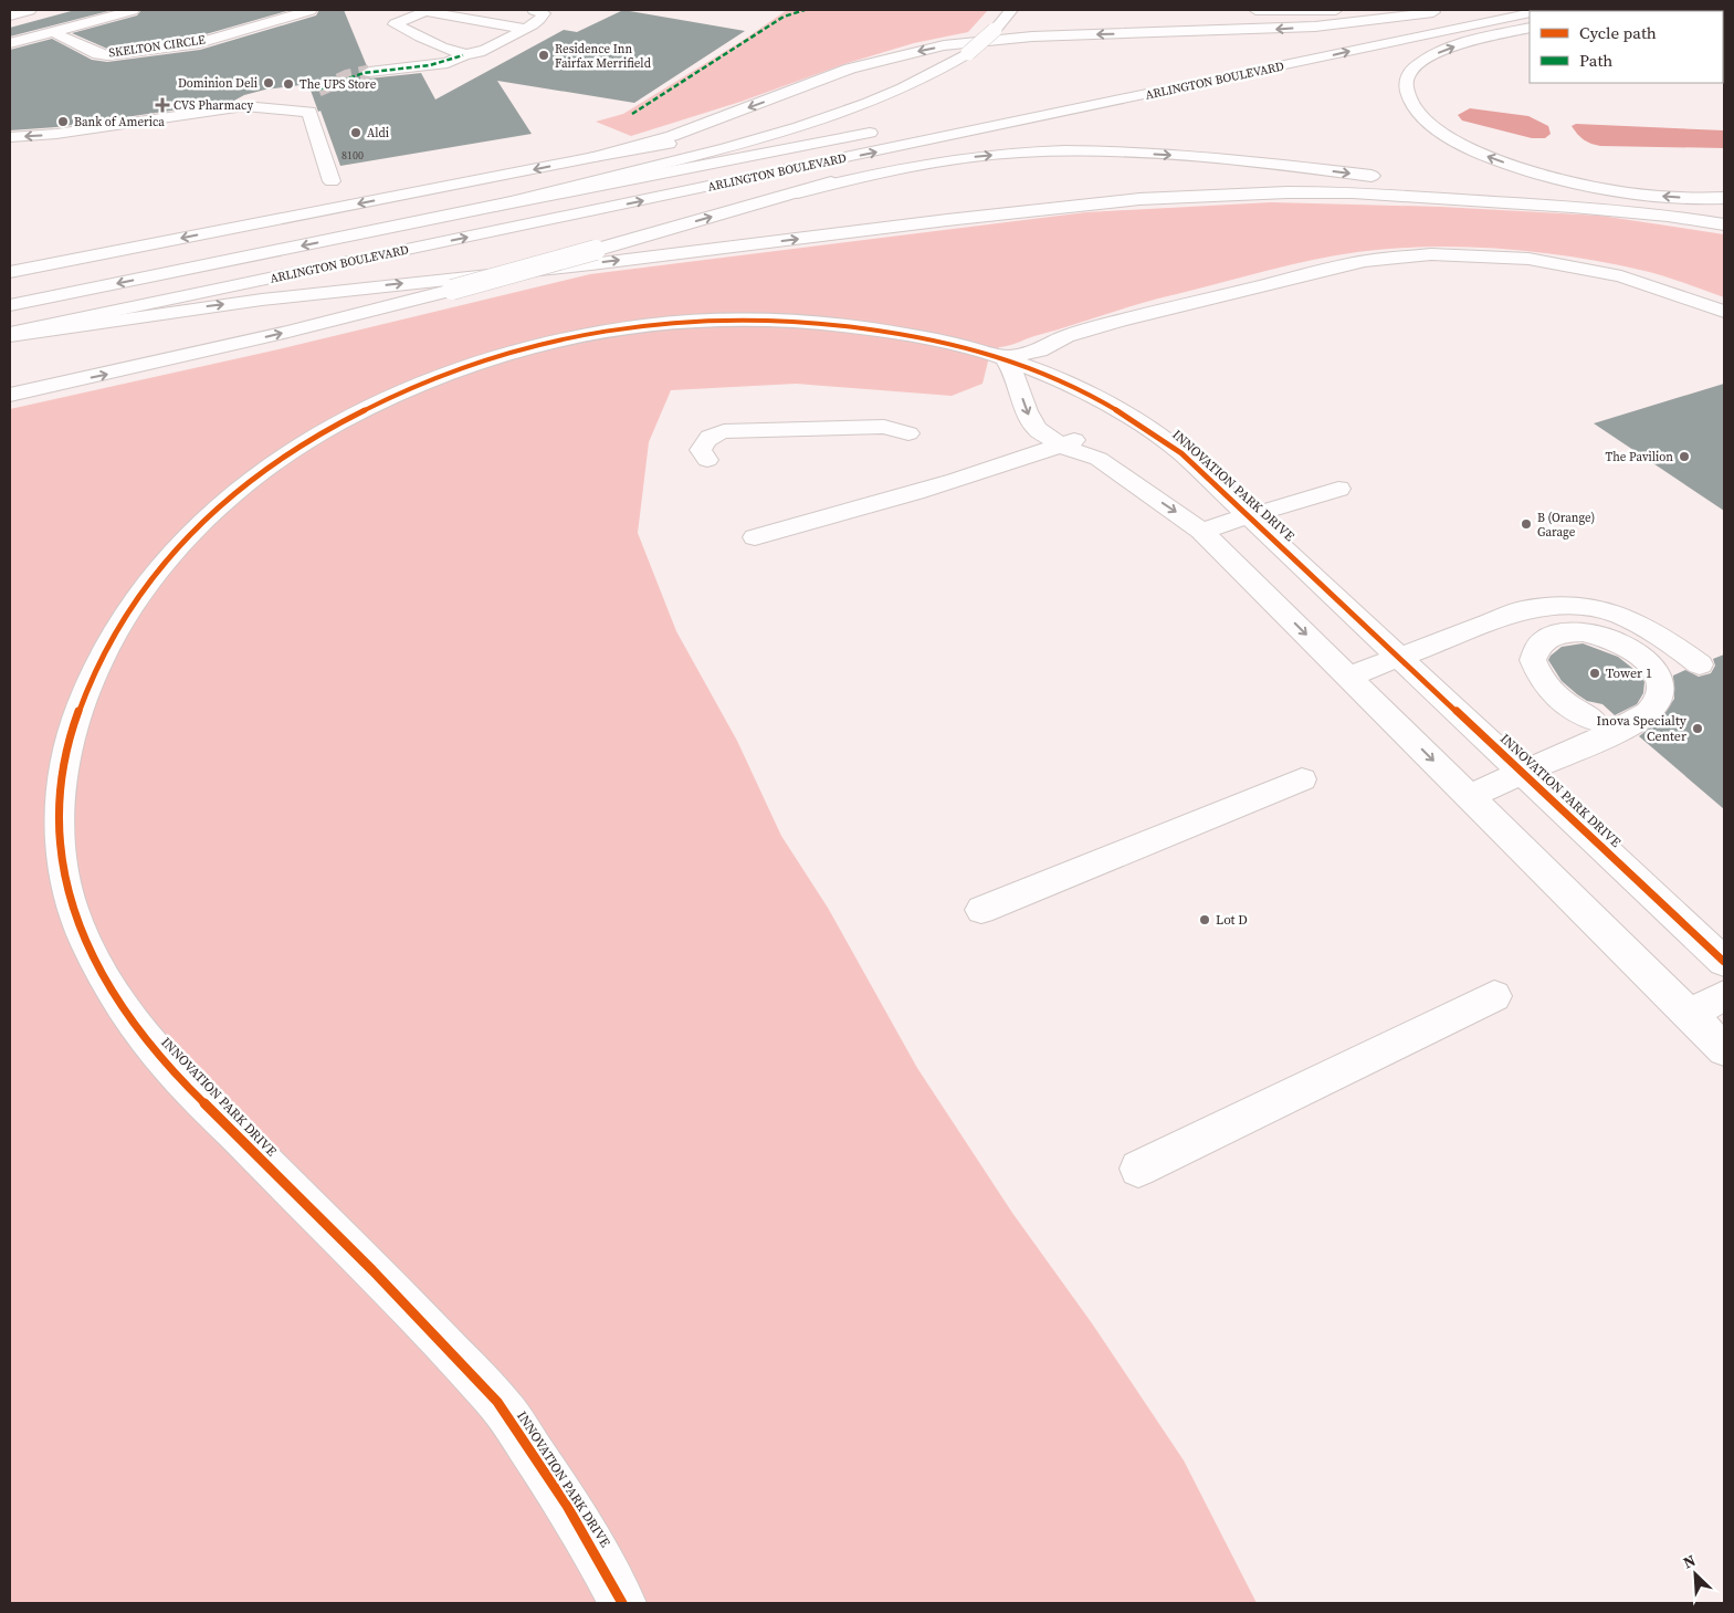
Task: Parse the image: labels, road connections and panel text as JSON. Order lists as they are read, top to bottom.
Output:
{
  "streets": {
    "main road": ["SKELTON CIRCLE", "ARLINGTON BOULEVARD", "INNOVATION PARK DRIVE"]
  },
  "places": {
    "other": [
      "Residence Inn Fairfax Merrifield",
      "Dominion Deli",
      "The UPS Store",
      "Bank of America",
      "Aldi",
      "The Pavilion",
      "B (Orange) Garage",
      "Tower 1",
      "Inova Specialty Center",
      "Lot D"
    ],
    "health": ["CVS Pharmacy"]
  },
  "house_numbers": ["8100"],
  "legend": ["Cycle path", "Path"],
  "north": "top left"
}
